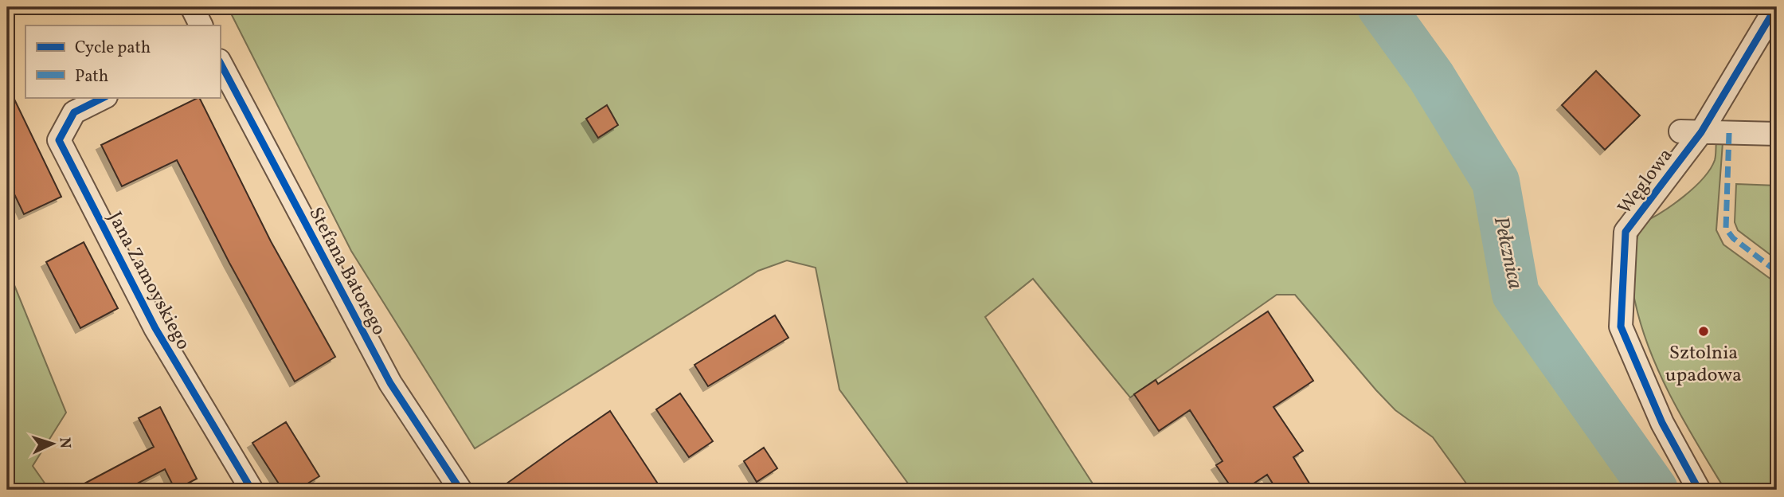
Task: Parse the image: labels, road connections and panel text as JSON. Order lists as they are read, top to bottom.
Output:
{
  "streets": {
    "street": ["Węglowa", "Stefana Batorego", "Jana Zamoyskiego"]
  },
  "water": ["Pełcznica"],
  "places": ["Sztolnia upadowa"],
  "legend": ["Cycle path", "Path"],
  "north": "right"
}
